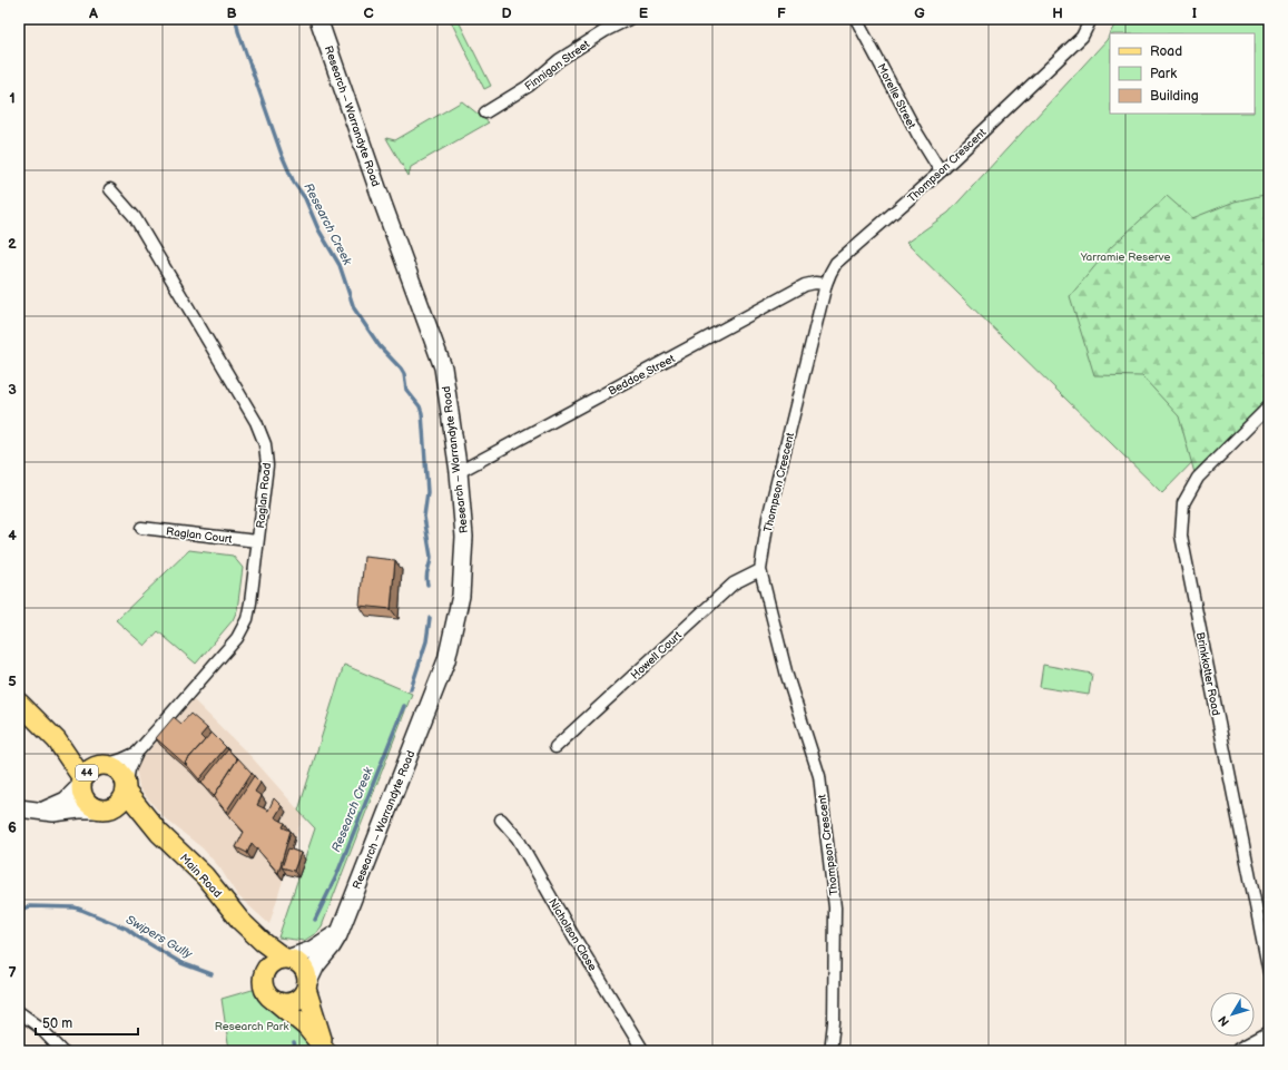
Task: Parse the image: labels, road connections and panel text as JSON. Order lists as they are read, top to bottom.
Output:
{
  "streets": {
    "main road": ["Research – Warrandyte Road", "44", "Main Road"],
    "street": [
      "Finnigan Street",
      "Morelle Street",
      "Thompson Crescent",
      "Beddoe Street",
      "Raglan Road",
      "Raglan Court",
      "Howell Court",
      "Brinkkotter Road",
      "Nicholson Close"
    ]
  },
  "crossings": [
    ["Morelle Street", "Thompson Crescent"],
    ["Research – Warrandyte Road", "Beddoe Street"],
    ["Research – Warrandyte Road", "Main Road"],
    ["Thompson Crescent", "Beddoe Street"],
    ["Thompson Crescent", "Howell Court"],
    ["Raglan Road", "Raglan Court"],
    ["Raglan Road", "44"],
    ["Raglan Road", "Main Road"],
    ["44", "Main Road"]
  ],
  "water": ["Research Creek", "Swipers Gully"],
  "parks": ["Yarramie Reserve", "Research Park"],
  "legend": ["Road", "Park", "Building"],
  "scale_bar": "50 m",
  "north": "bottom left",
  "grid": {
    "columns": [
      "A",
      "B",
      "C",
      "D",
      "E",
      "F",
      "G",
      "H",
      "I"
    ],
    "rows": [
      "1",
      "2",
      "3",
      "4",
      "5",
      "6",
      "7"
    ]
  }
}
